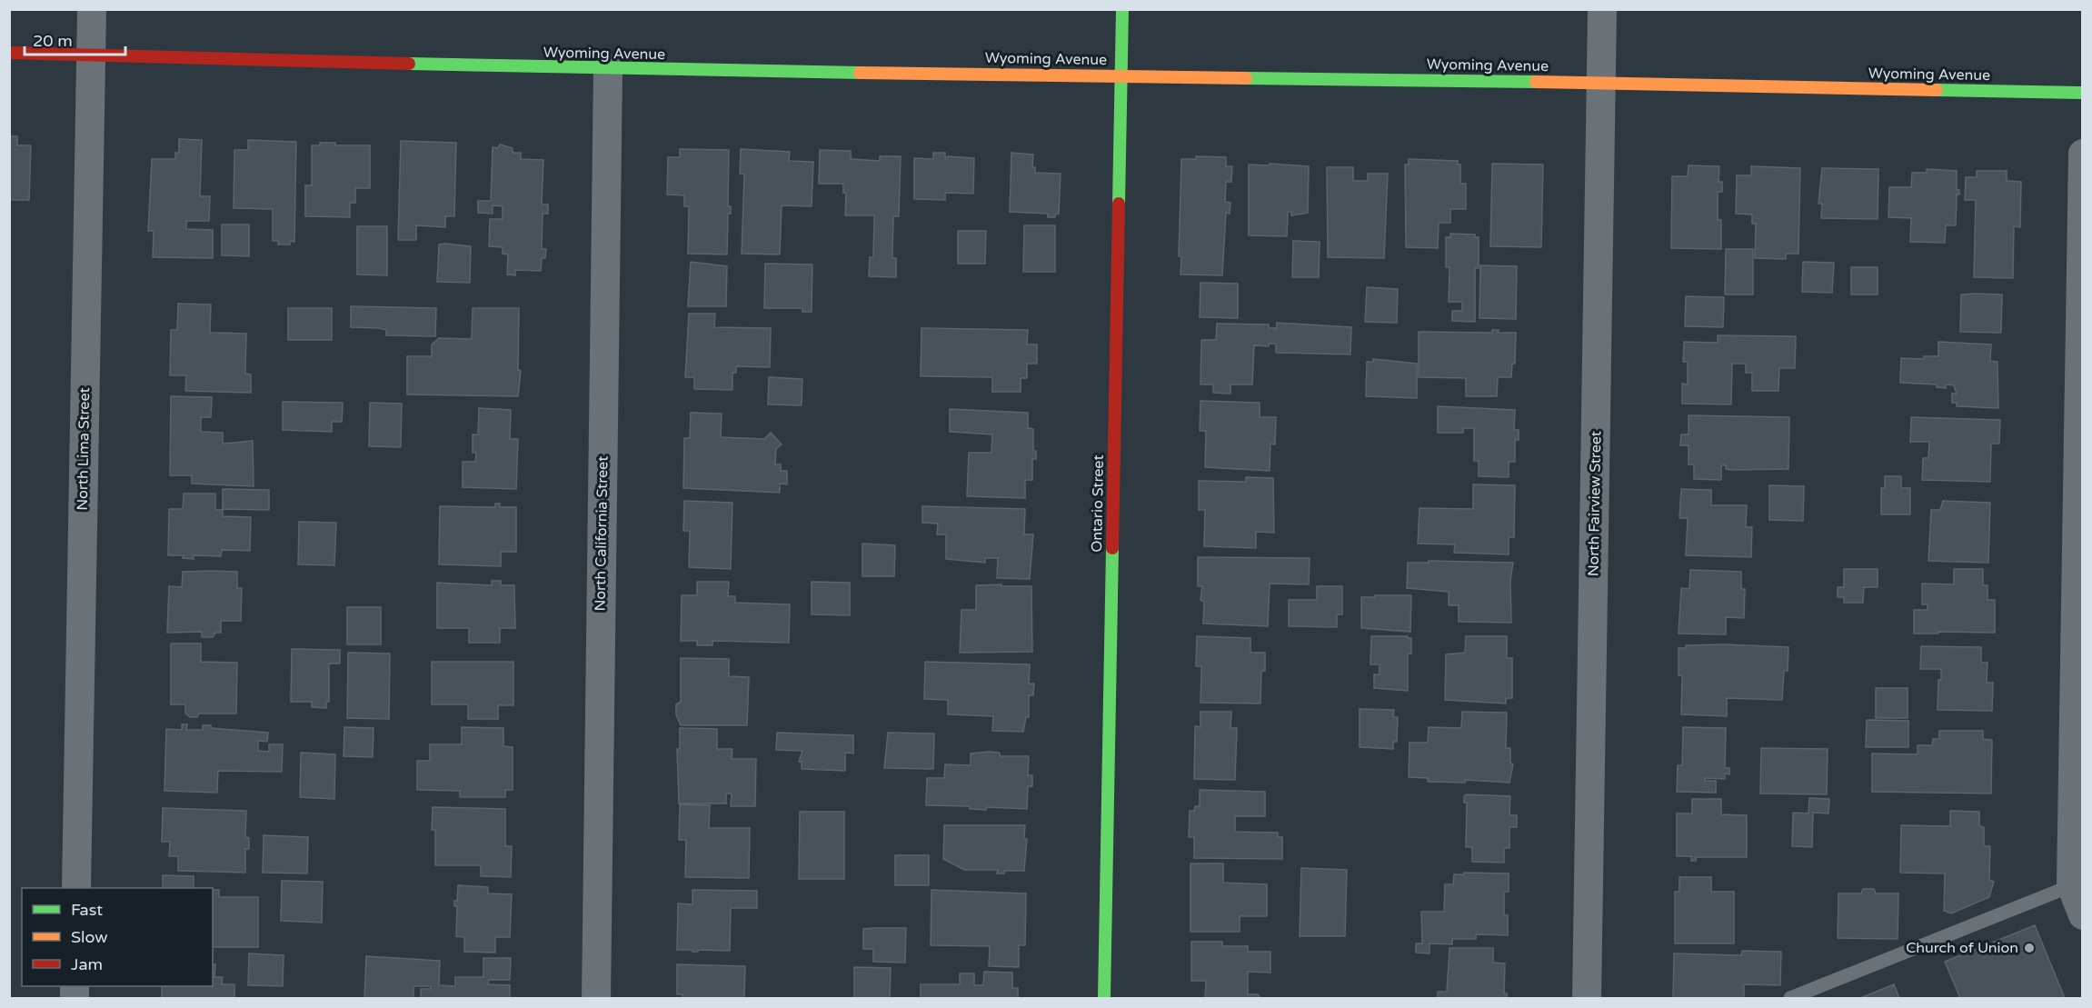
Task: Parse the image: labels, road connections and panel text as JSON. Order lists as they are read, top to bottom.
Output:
{
  "streets": {
    "street": [
      "Wyoming Avenue",
      "North Lima Street",
      "Ontario Street",
      "North Fairview Street",
      "North California Street"
    ]
  },
  "crossings": [
    ["Wyoming Avenue", "North Lima Street"],
    ["Wyoming Avenue", "Ontario Street"],
    ["Wyoming Avenue", "North Fairview Street"],
    ["Wyoming Avenue", "North California Street"]
  ],
  "places": ["Church of Union"],
  "legend": ["Fast", "Slow", "Jam"],
  "scale_bar": "20 m"
}
